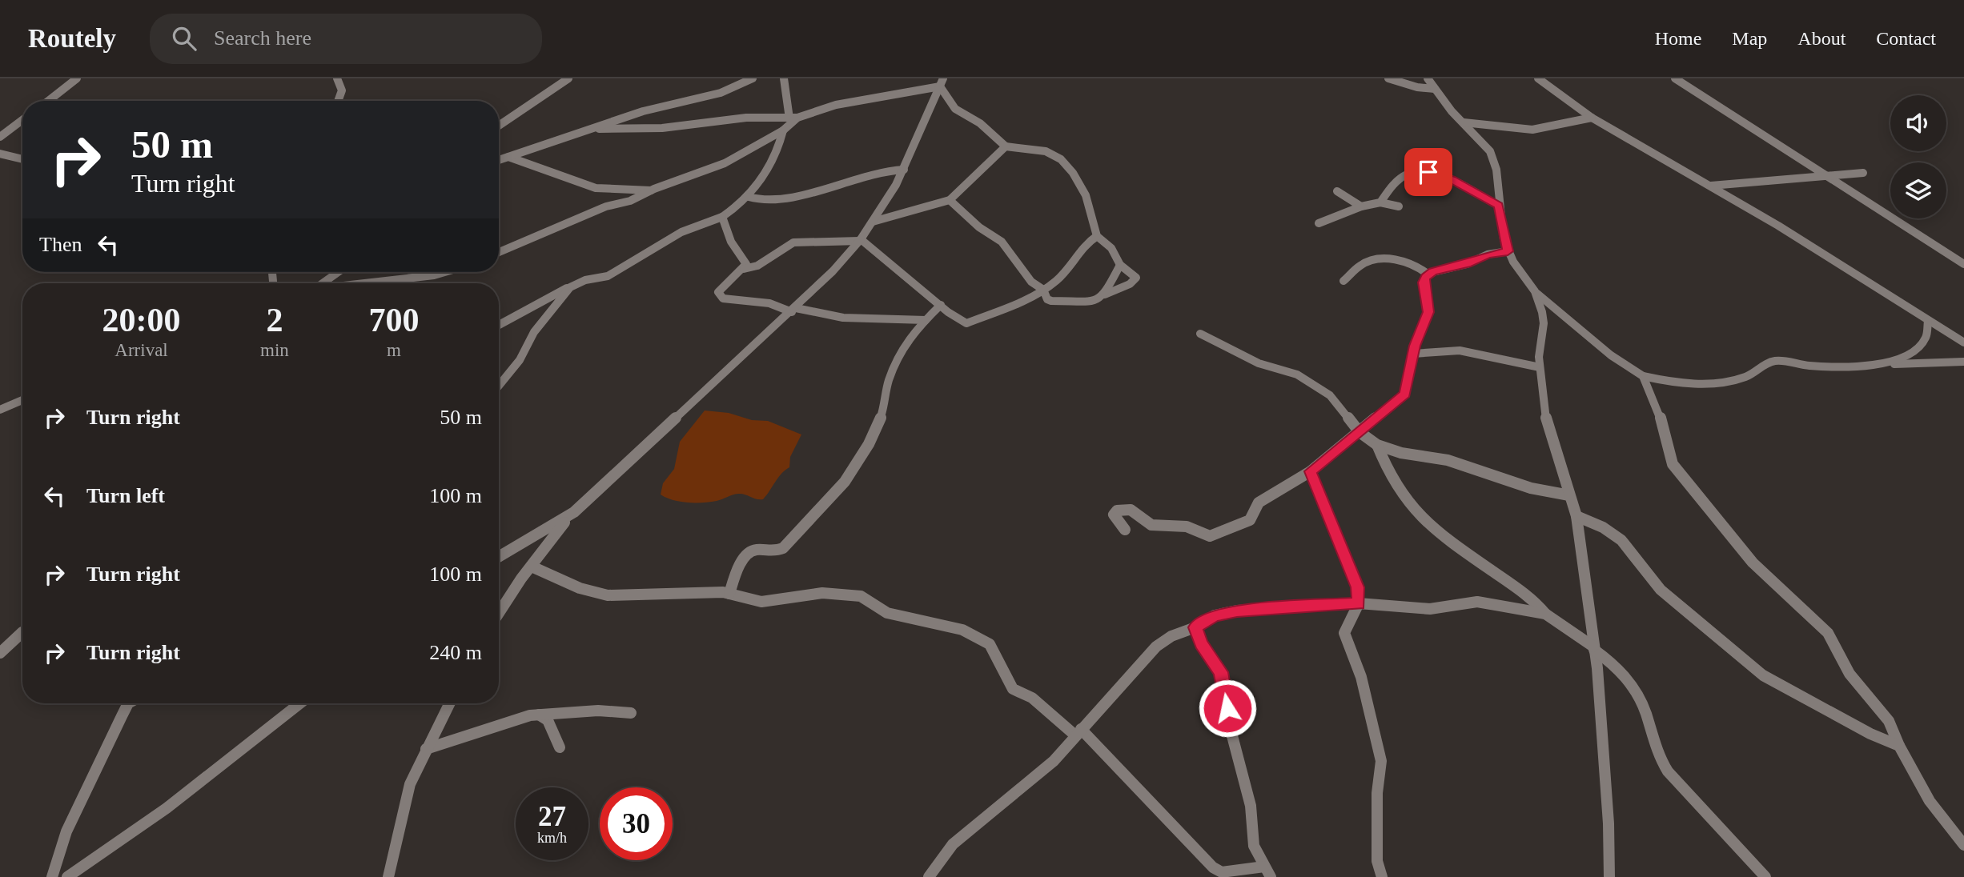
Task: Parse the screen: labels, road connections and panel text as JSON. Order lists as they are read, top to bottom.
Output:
{
  "page": {
    "header": "Routely",
    "search": "Search here",
    "nav": [
      "Home",
      "Map",
      "About",
      "Contact"
    ],
    "turn": ["50 m", "Turn right"],
    "then": "Then",
    "eta": [
      "20:00",
      "Arrival",
      "2",
      "min",
      "700",
      "m"
    ],
    "list": [
      {
        "name": "Turn right",
        "value": "50 m"
      },
      {
        "name": "Turn left",
        "value": "100 m"
      },
      {
        "name": "Turn right",
        "value": "100 m"
      },
      {
        "name": "Turn right",
        "value": "240 m"
      }
    ],
    "speed": "27 km/h",
    "limit": "30"
  }
}
